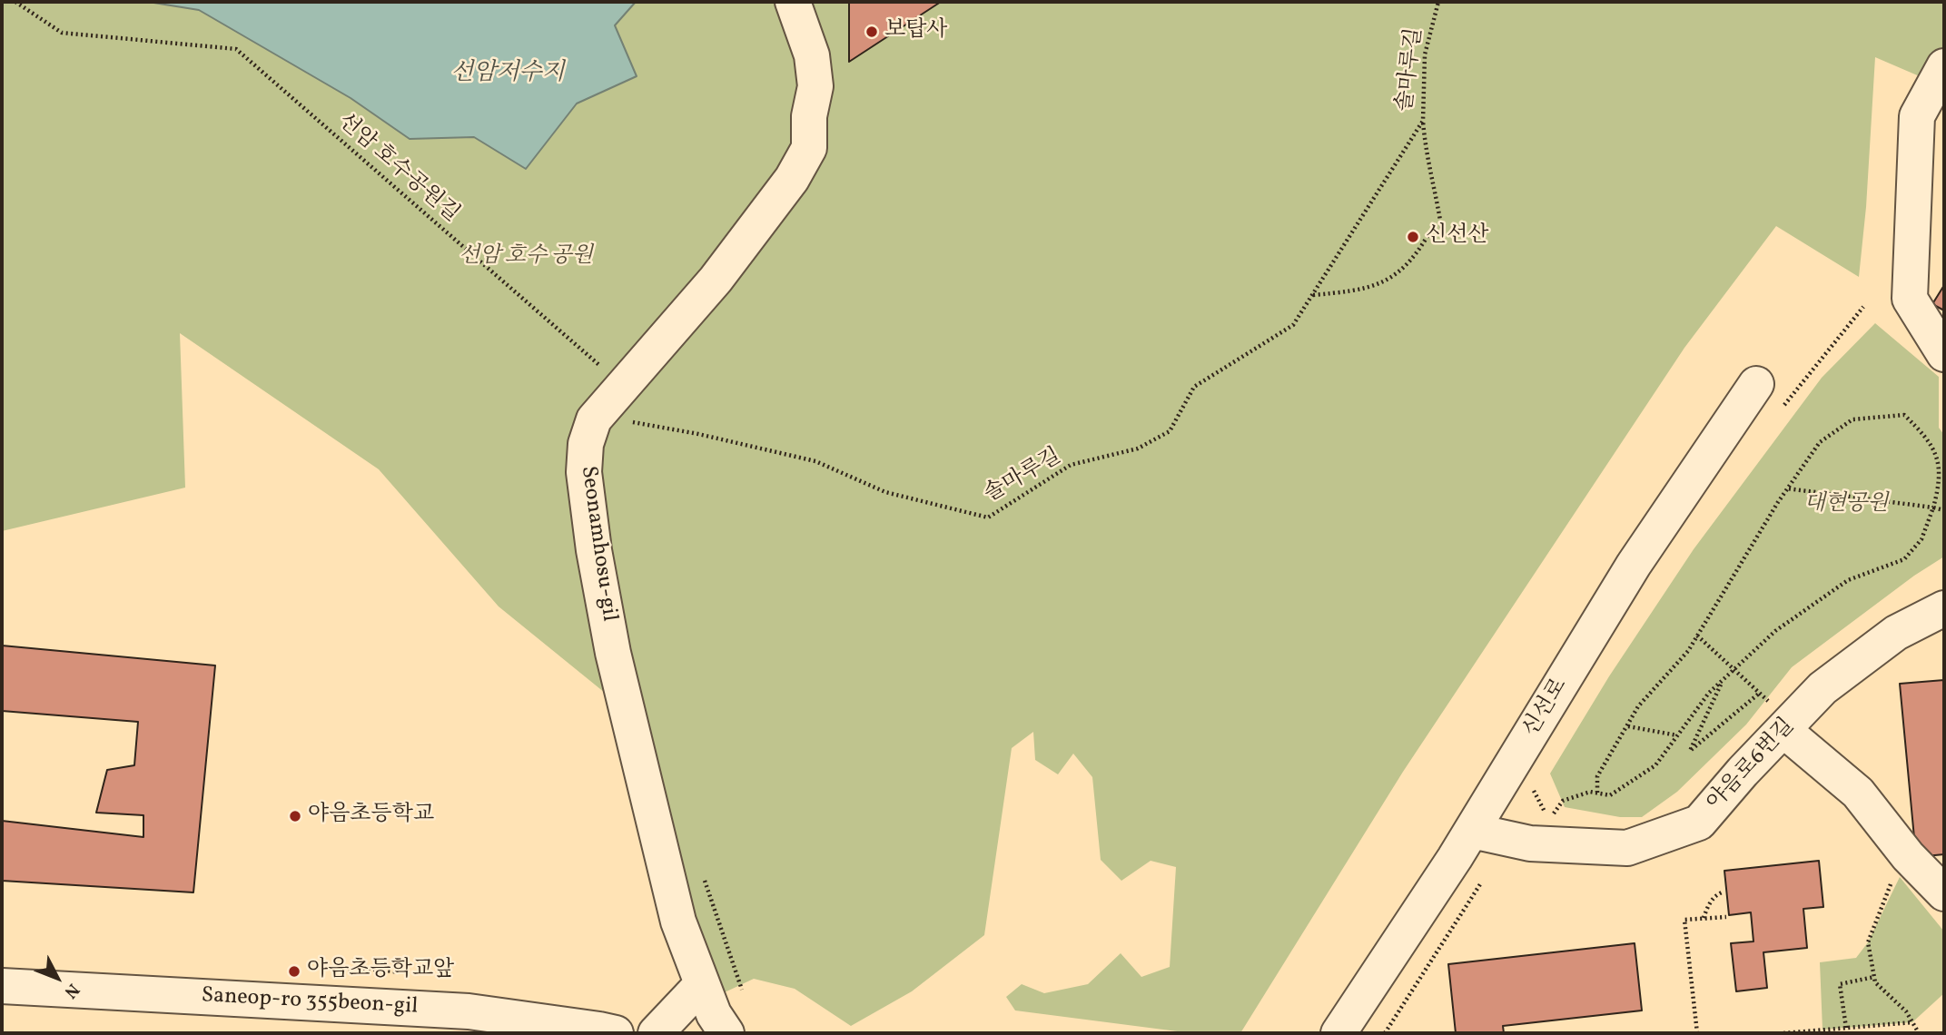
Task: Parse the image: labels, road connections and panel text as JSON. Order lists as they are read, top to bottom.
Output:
{
  "streets": {
    "street": [
      "Seonamhosu-gil",
      "신선로",
      "야음로6번길",
      "Saneop-ro 355beon-gil"
    ],
    "path": ["솔마루길", "선암 호수공원길"]
  },
  "crossings": [
    ["솔마루길", "Seonamhosu-gil"],
    ["신선로", "야음로6번길"]
  ],
  "water": ["선암저수지"],
  "parks": ["선암 호수 공원", "대현공원"],
  "places": [
    "보탑사",
    "신선산",
    "야음초등학교",
    "야음초등학교앞"
  ],
  "north": "bottom right"
}
